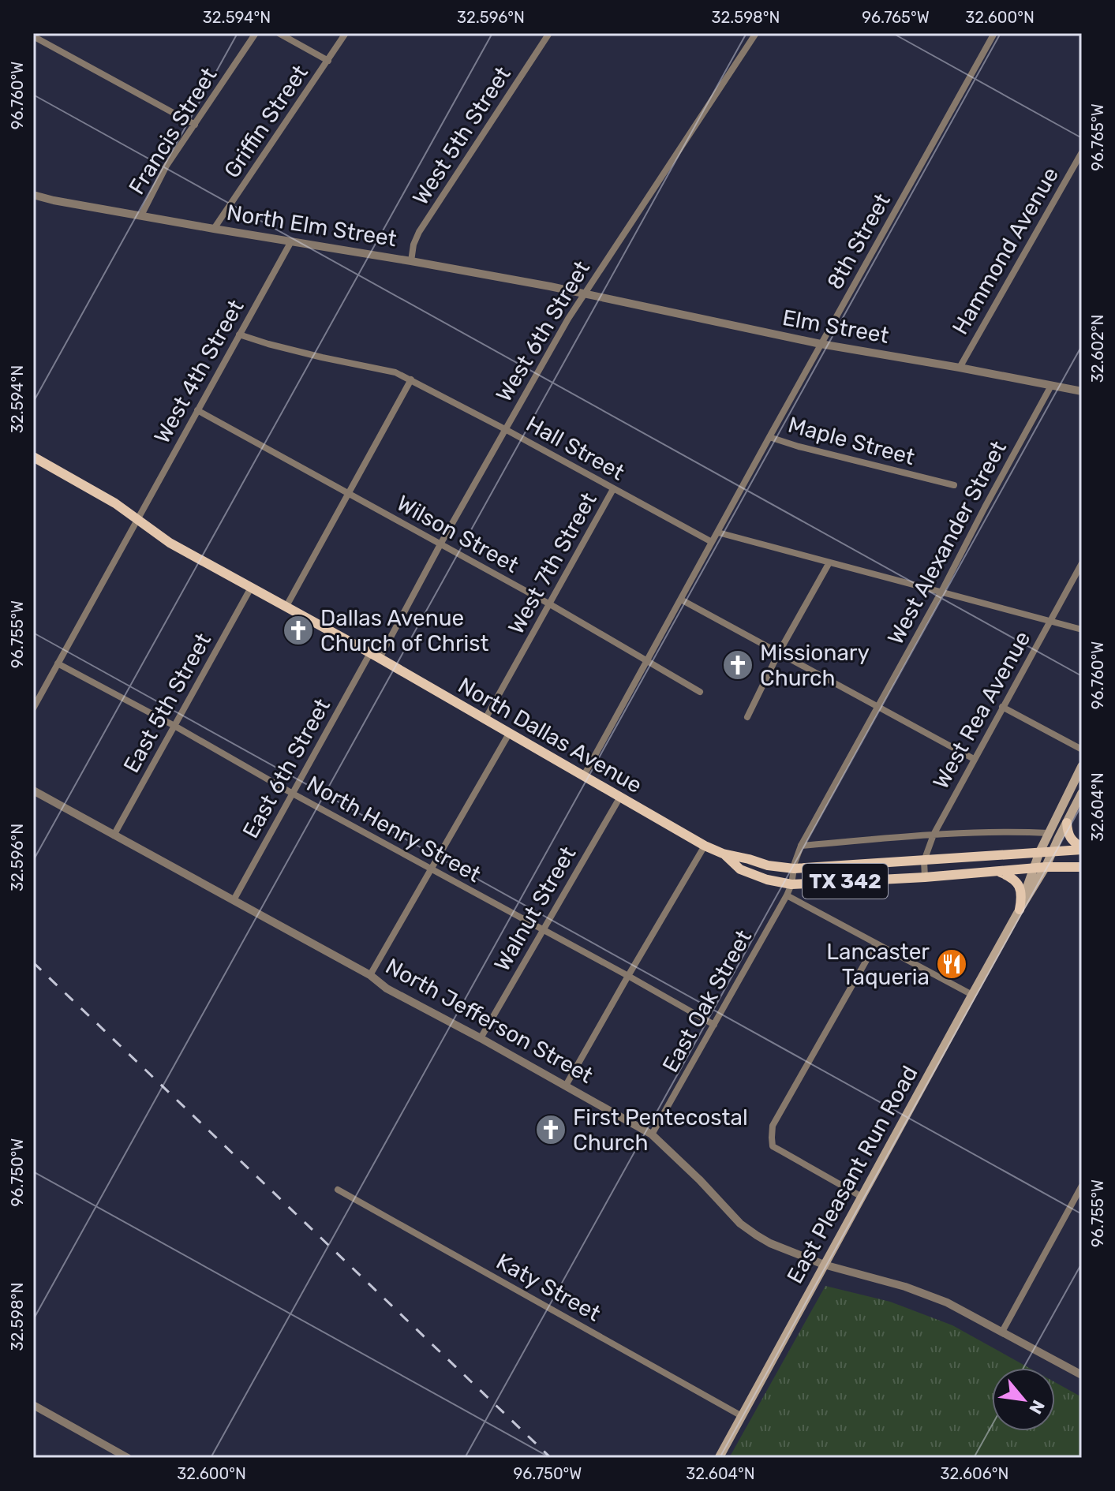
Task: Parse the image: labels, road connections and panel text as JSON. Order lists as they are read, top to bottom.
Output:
{
  "streets": {
    "main road": ["North Dallas Avenue", "TX 342", "East Pleasant Run Road"],
    "street": [
      "Griffin Street",
      "Francis Street",
      "West 5th Street",
      "North Elm Street",
      "8th Street",
      "Hammond Avenue",
      "Elm Street",
      "West 6th Street",
      "West 4th Street",
      "Maple Street",
      "Hall Street",
      "Wilson Street",
      "West Alexander Street",
      "West 7th Street",
      "East 5th Street",
      "West Rea Avenue",
      "East 6th Street",
      "North Henry Street",
      "Walnut Street",
      "East Oak Street",
      "North Jefferson Street",
      "Katy Street"
    ]
  },
  "crossings": [
    ["Griffin Street", "North Elm Street"],
    ["Francis Street", "North Elm Street"],
    ["West 5th Street", "North Elm Street"],
    ["North Elm Street", "Elm Street"],
    ["North Elm Street", "West 6th Street"],
    ["North Elm Street", "West 4th Street"],
    ["8th Street", "Elm Street"],
    ["8th Street", "Maple Street"],
    ["8th Street", "Hall Street"],
    ["Hammond Avenue", "Elm Street"],
    ["Elm Street", "West 6th Street"],
    ["Elm Street", "West Alexander Street"],
    ["West 6th Street", "Hall Street"],
    ["West 6th Street", "Wilson Street"],
    ["West 6th Street", "North Dallas Avenue"],
    ["West 6th Street", "East 6th Street"],
    ["West 4th Street", "Hall Street"],
    ["West 4th Street", "Wilson Street"],
    ["West 4th Street", "North Dallas Avenue"],
    ["West 4th Street", "North Henry Street"],
    ["Hall Street", "West 7th Street"],
    ["Wilson Street", "West 7th Street"],
    ["West Alexander Street", "North Dallas Avenue"],
    ["West Alexander Street", "East Oak Street"],
    ["West 7th Street", "North Dallas Avenue"],
    ["East 5th Street", "North Dallas Avenue"],
    ["East 5th Street", "North Henry Street"],
    ["East 5th Street", "North Jefferson Street"],
    ["West Rea Avenue", "North Dallas Avenue"],
    ["North Dallas Avenue", "East 6th Street"],
    ["North Dallas Avenue", "Walnut Street"],
    ["North Dallas Avenue", "East Oak Street"],
    ["East 6th Street", "North Henry Street"],
    ["East 6th Street", "North Jefferson Street"],
    ["North Henry Street", "Walnut Street"],
    ["North Henry Street", "East Oak Street"],
    ["Walnut Street", "North Jefferson Street"],
    ["East Oak Street", "North Jefferson Street"],
    ["North Jefferson Street", "East Pleasant Run Road"],
    ["East Pleasant Run Road", "Katy Street"]
  ],
  "places": {
    "church": ["Dallas Avenue Church of Christ", "Missionary Church", "First Pentecostal Church"],
    "restaurant": ["Lancaster Taqueria"]
  },
  "north": "bottom right",
  "coordinates": [
    "32.594°N",
    "32.596°N",
    "32.598°N",
    "96.765°W",
    "32.600°N",
    "96.760°W",
    "32.602°N",
    "96.755°W",
    "32.604°N",
    "96.750°W",
    "32.606°N"
  ]
}
